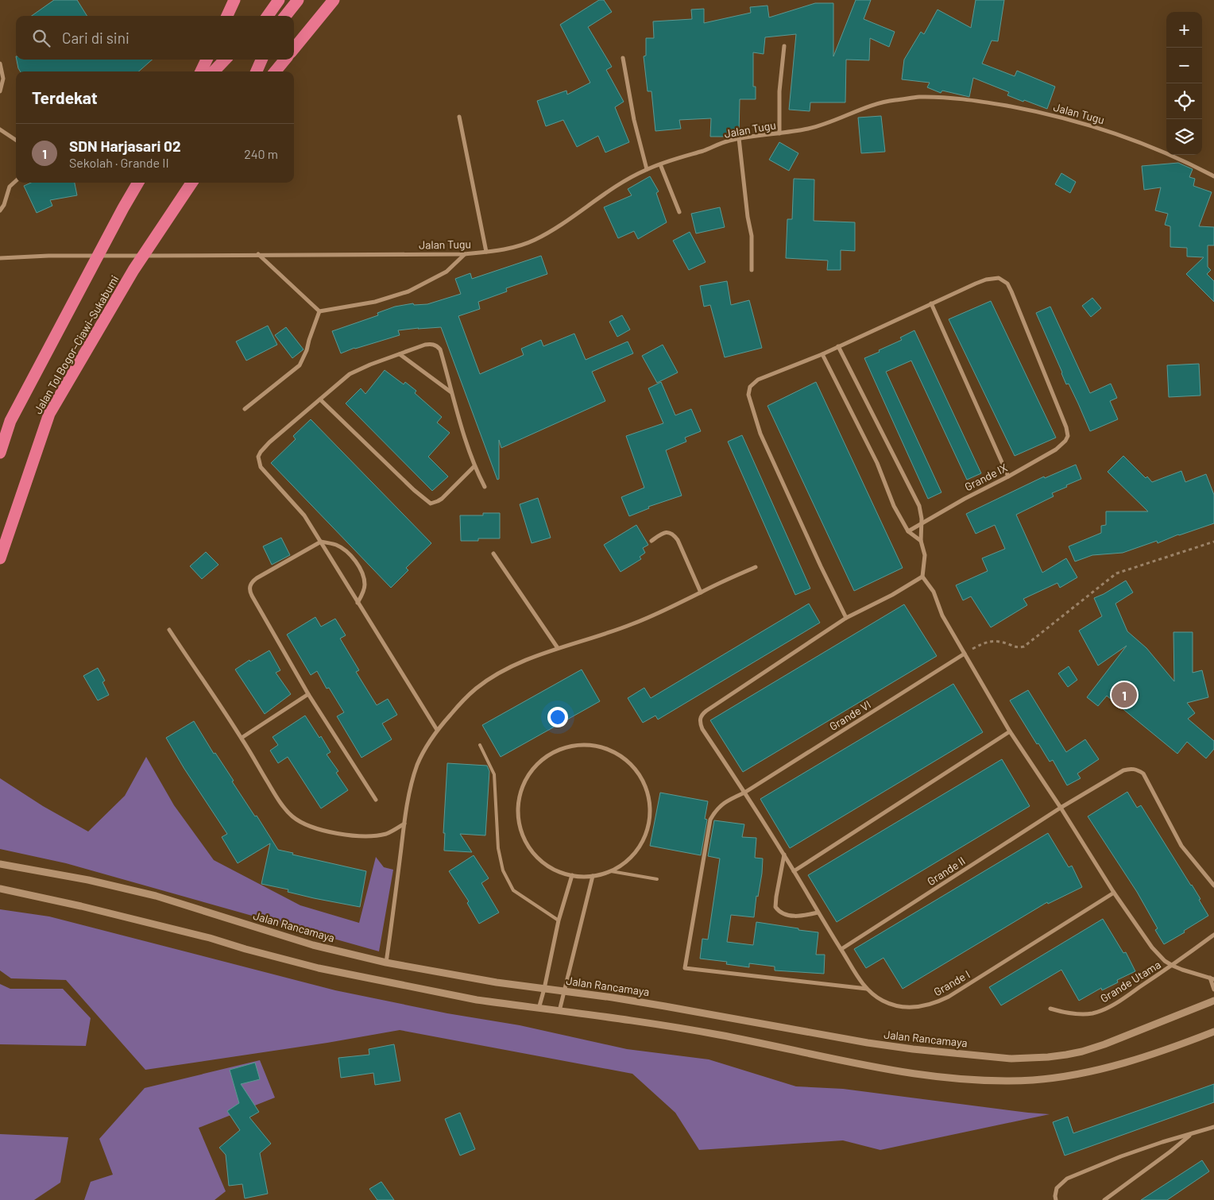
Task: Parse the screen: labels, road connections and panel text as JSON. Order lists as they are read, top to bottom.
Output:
{
  "streets": {
    "highway": ["Jalan Tol Bogor–Ciawi–Sukabumi"],
    "street": [
      "Jalan Tugu",
      "Grande IX",
      "Grande VI",
      "Grande II",
      "Jalan Rancamaya",
      "Grande Utama",
      "Grande I"
    ]
  },
  "crossings": [
    ["Grande VI", "Grande I"]
  ],
  "page": {
    "map_buttons": ["+", "−"],
    "search": "Cari di sini",
    "heading": "Terdekat",
    "list": [
      {
        "mark": "1",
        "name": "SDN Harjasari 02",
        "note": "Sekolah · Grande II",
        "value": "240 m"
      }
    ],
    "pins": "1"
  }
}
